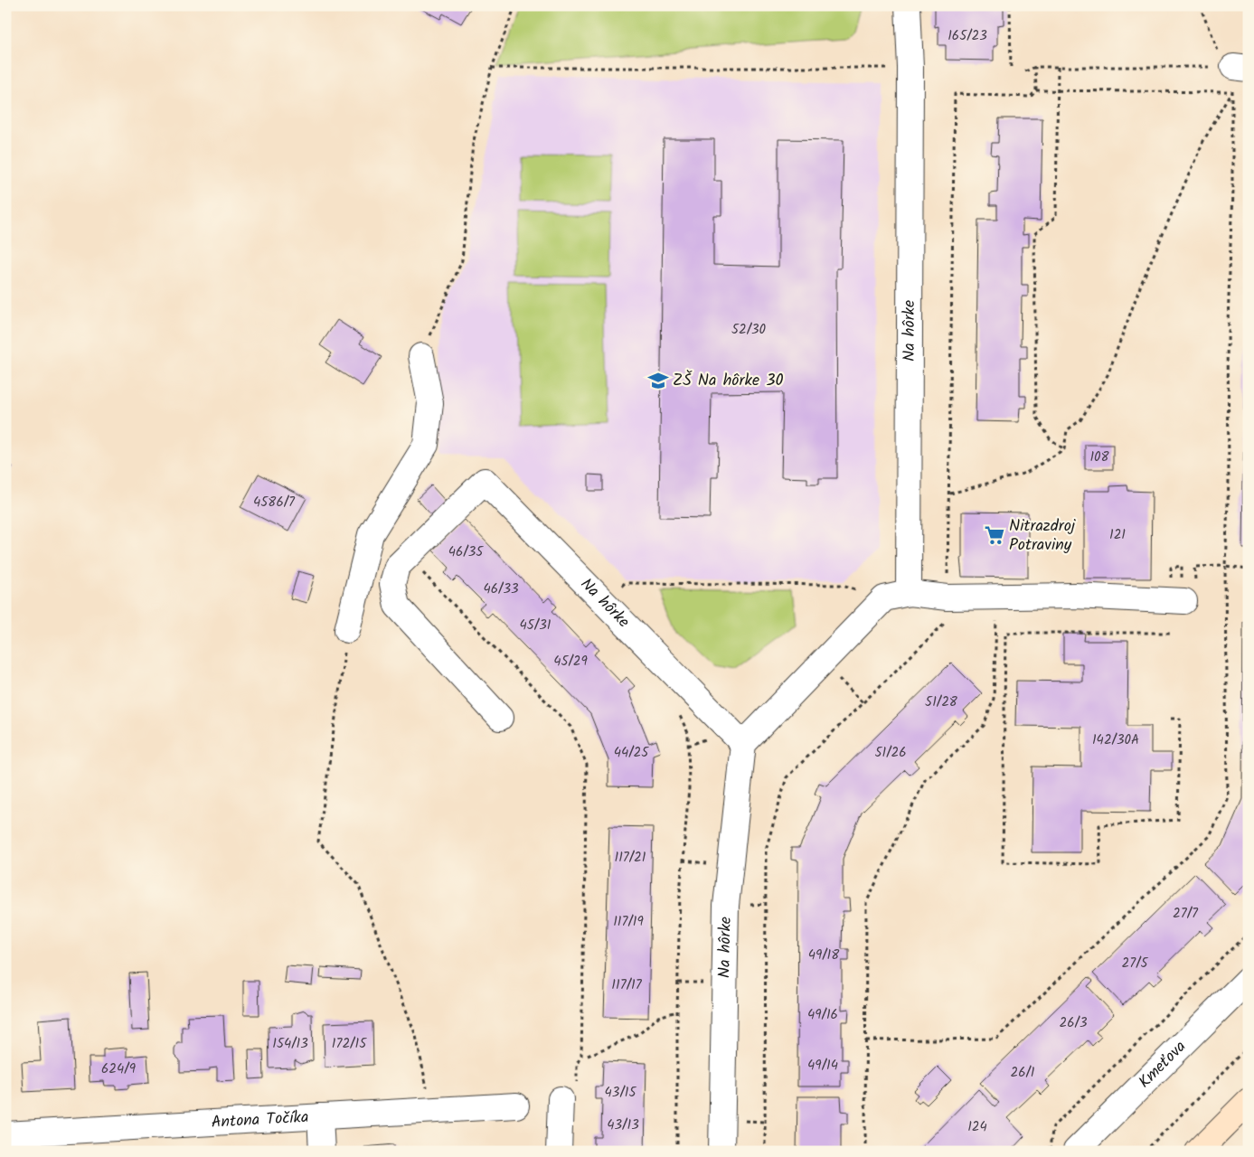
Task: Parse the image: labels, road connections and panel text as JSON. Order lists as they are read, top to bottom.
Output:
{
  "streets": {
    "street": ["Na hôrke", "Kmeťova", "Antona Točíka"]
  },
  "places": {
    "school or university": ["ZŠ Na hôrke 30"],
    "supermarket": ["Nitrazdroj Potraviny"]
  },
  "house_numbers": [
    "165/23",
    "52/30",
    "108",
    "4586/7",
    "121",
    "46/35",
    "46/33",
    "45/31",
    "45/29",
    "51/28",
    "142/30A",
    "44/25",
    "51/26",
    "117/21",
    "27/7",
    "117/19",
    "49/18",
    "27/5",
    "117/17",
    "49/16",
    "26/3",
    "154/13",
    "172/15",
    "49/14",
    "624/9",
    "26/1",
    "43/15",
    "43/13",
    "124"
  ]
}
